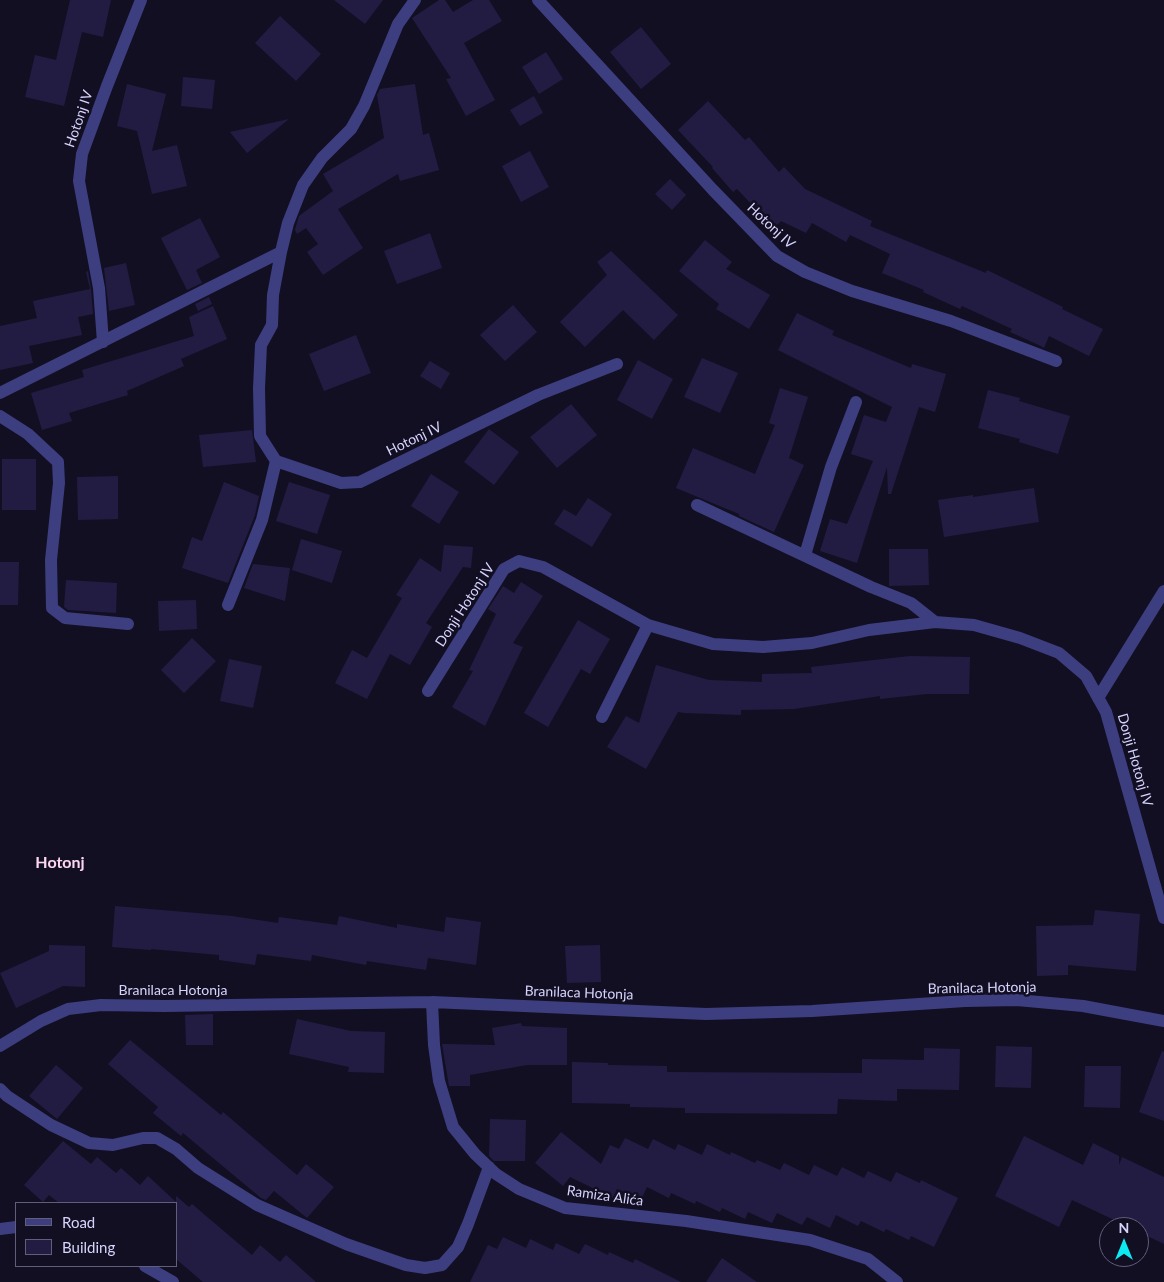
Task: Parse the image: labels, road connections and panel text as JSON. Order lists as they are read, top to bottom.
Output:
{
  "streets": {
    "street": [
      "Hotonj IV",
      "Donji Hotonj IV",
      "Branilaca Hotonja",
      "Ramiza Alića"
    ]
  },
  "crossings": [
    ["Branilaca Hotonja", "Ramiza Alića"]
  ],
  "districts": ["Hotonj"],
  "legend": ["Road", "Building"],
  "north": "top"
}
